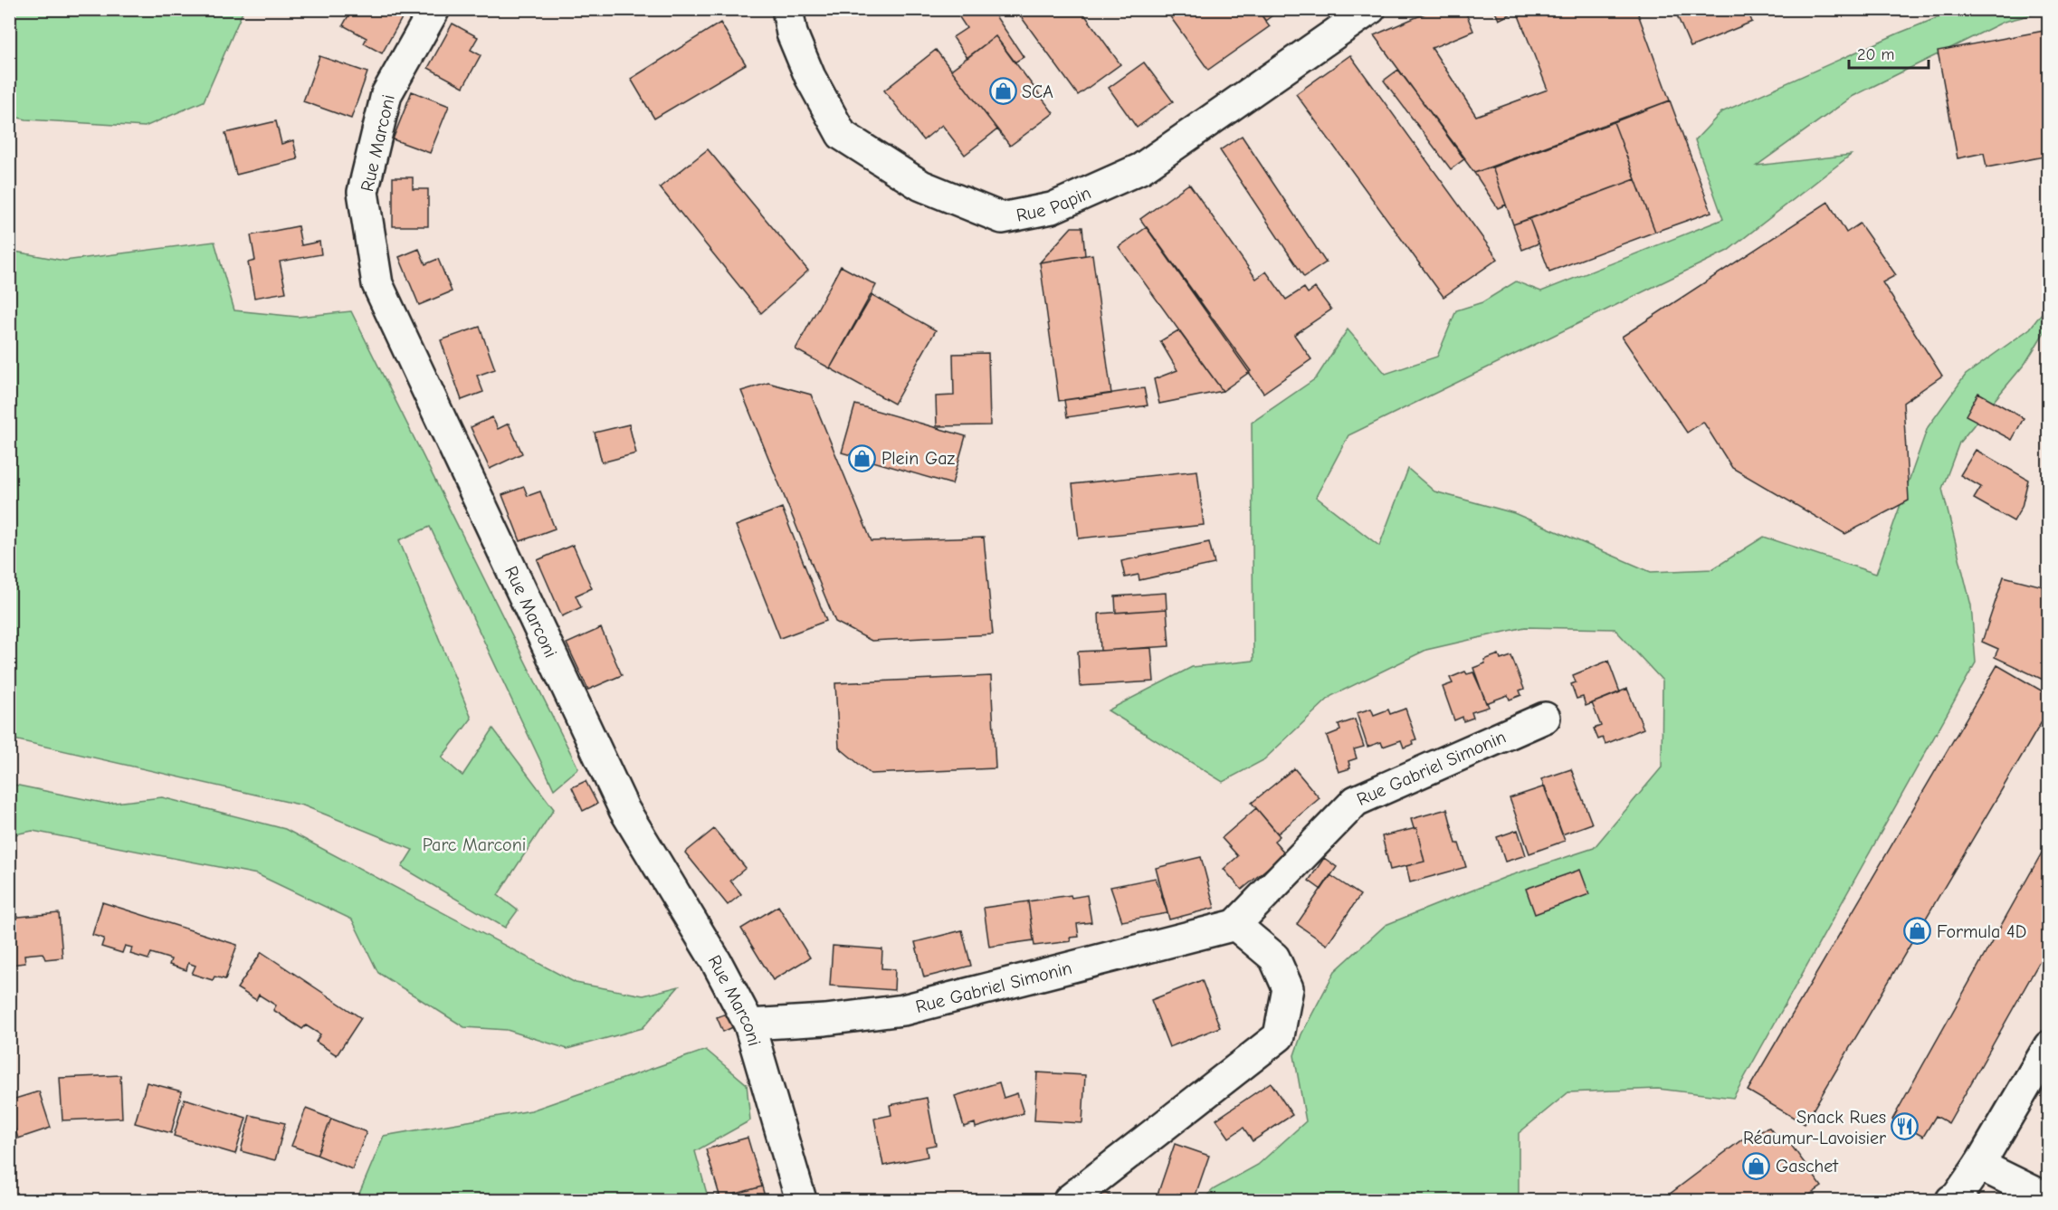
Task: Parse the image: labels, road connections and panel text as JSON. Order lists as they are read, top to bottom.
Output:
{
  "streets": {
    "street": ["Rue Marconi", "Rue Papin", "Rue Gabriel Simonin"]
  },
  "crossings": [
    ["Rue Marconi", "Rue Gabriel Simonin"]
  ],
  "parks": ["Parc Marconi"],
  "places": {
    "shop": [
      "SCA",
      "Plein Gaz",
      "Formula 4D",
      "Gaschet"
    ],
    "restaurant": ["Snack Rues Réaumur-Lavoisier"]
  },
  "scale_bar": "20 m"
}
